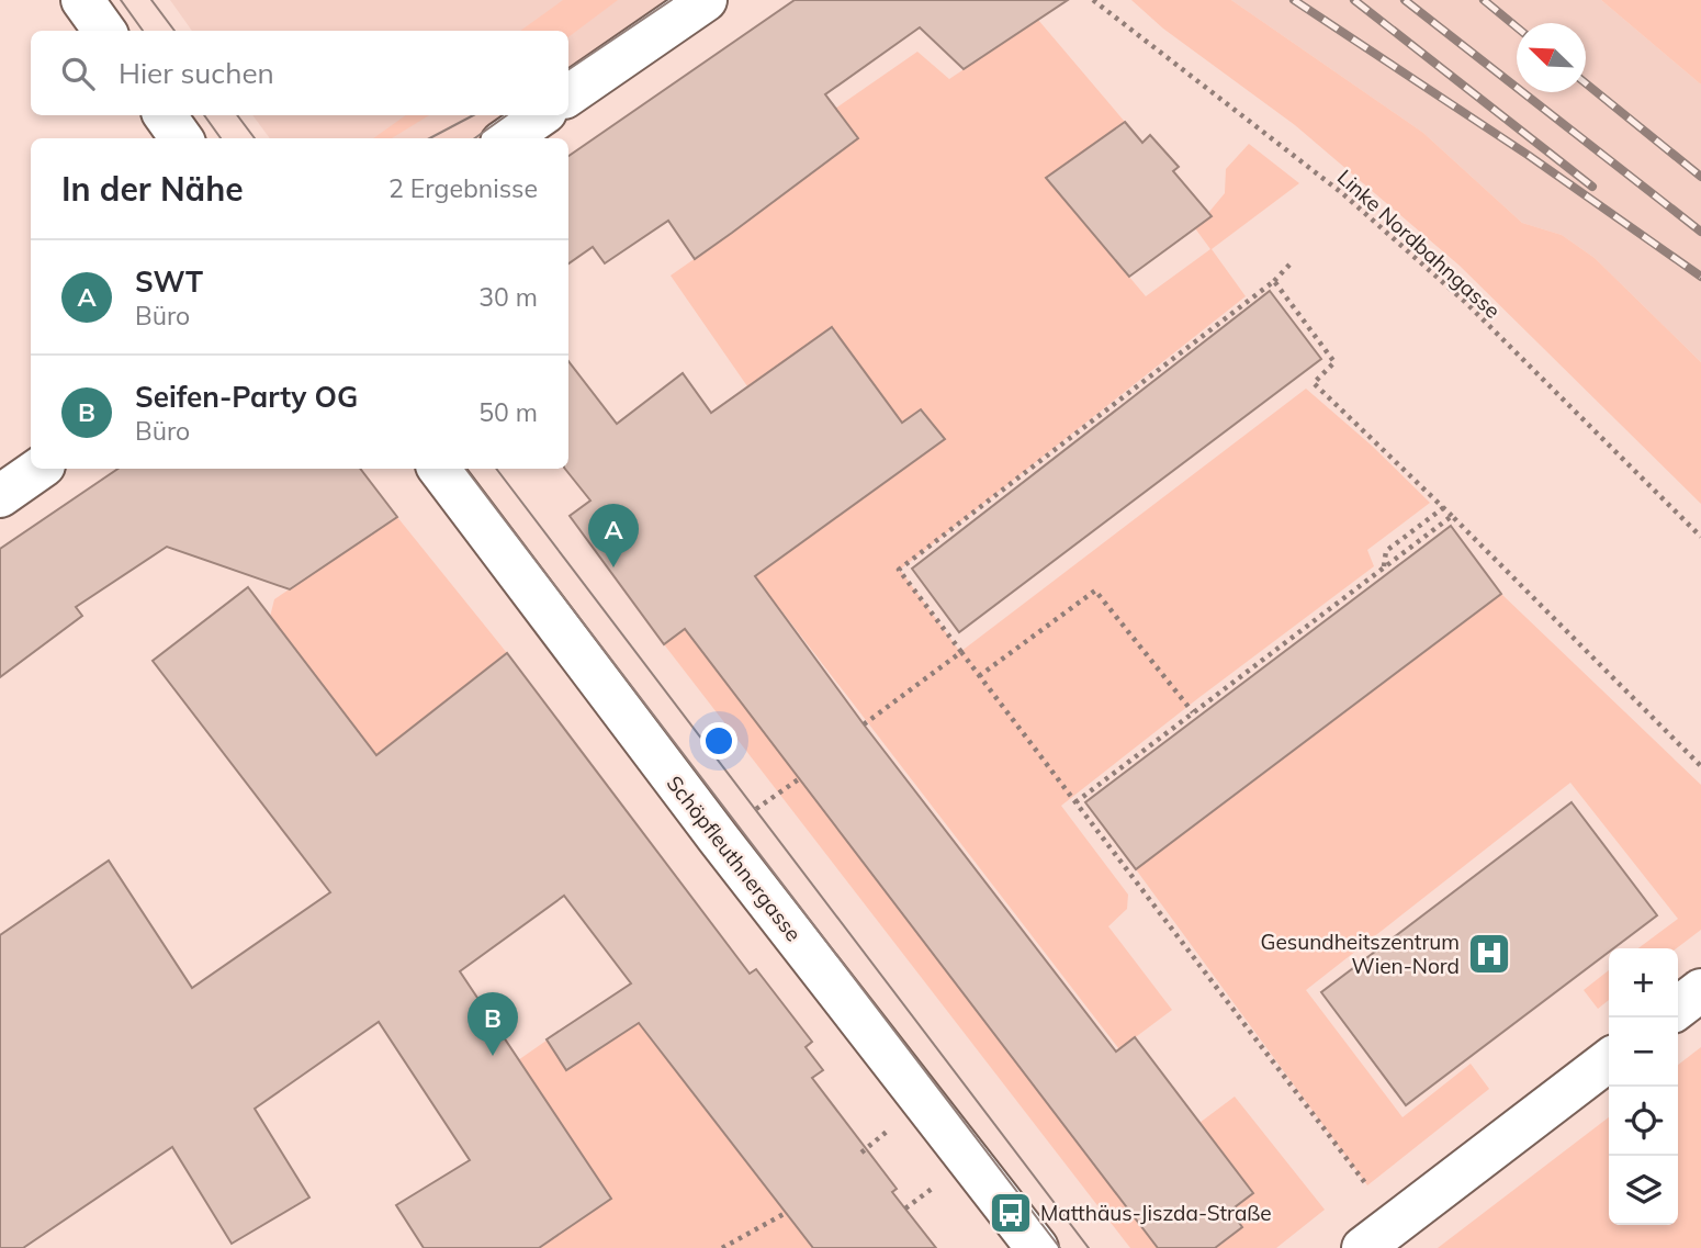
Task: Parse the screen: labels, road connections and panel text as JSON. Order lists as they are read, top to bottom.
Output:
{
  "streets": {
    "street": ["Schöpfleuthnergasse"],
    "path": ["Linke Nordbahngasse"]
  },
  "places": {
    "hospital": ["Gesundheitszentrum Wien-Nord"],
    "bus stop": ["Matthäus-Jiszda-Straße"]
  },
  "north": "top left",
  "page": {
    "search": "Hier suchen",
    "heading": ["In der Nähe", "2 Ergebnisse"],
    "list": [
      {
        "mark": "A",
        "name": "SWT",
        "note": "Büro",
        "value": "30 m"
      },
      {
        "mark": "B",
        "name": "Seifen-Party OG",
        "note": "Büro",
        "value": "50 m"
      }
    ],
    "pins": ["A", "B"],
    "map_buttons": ["+", "−"]
  }
}
